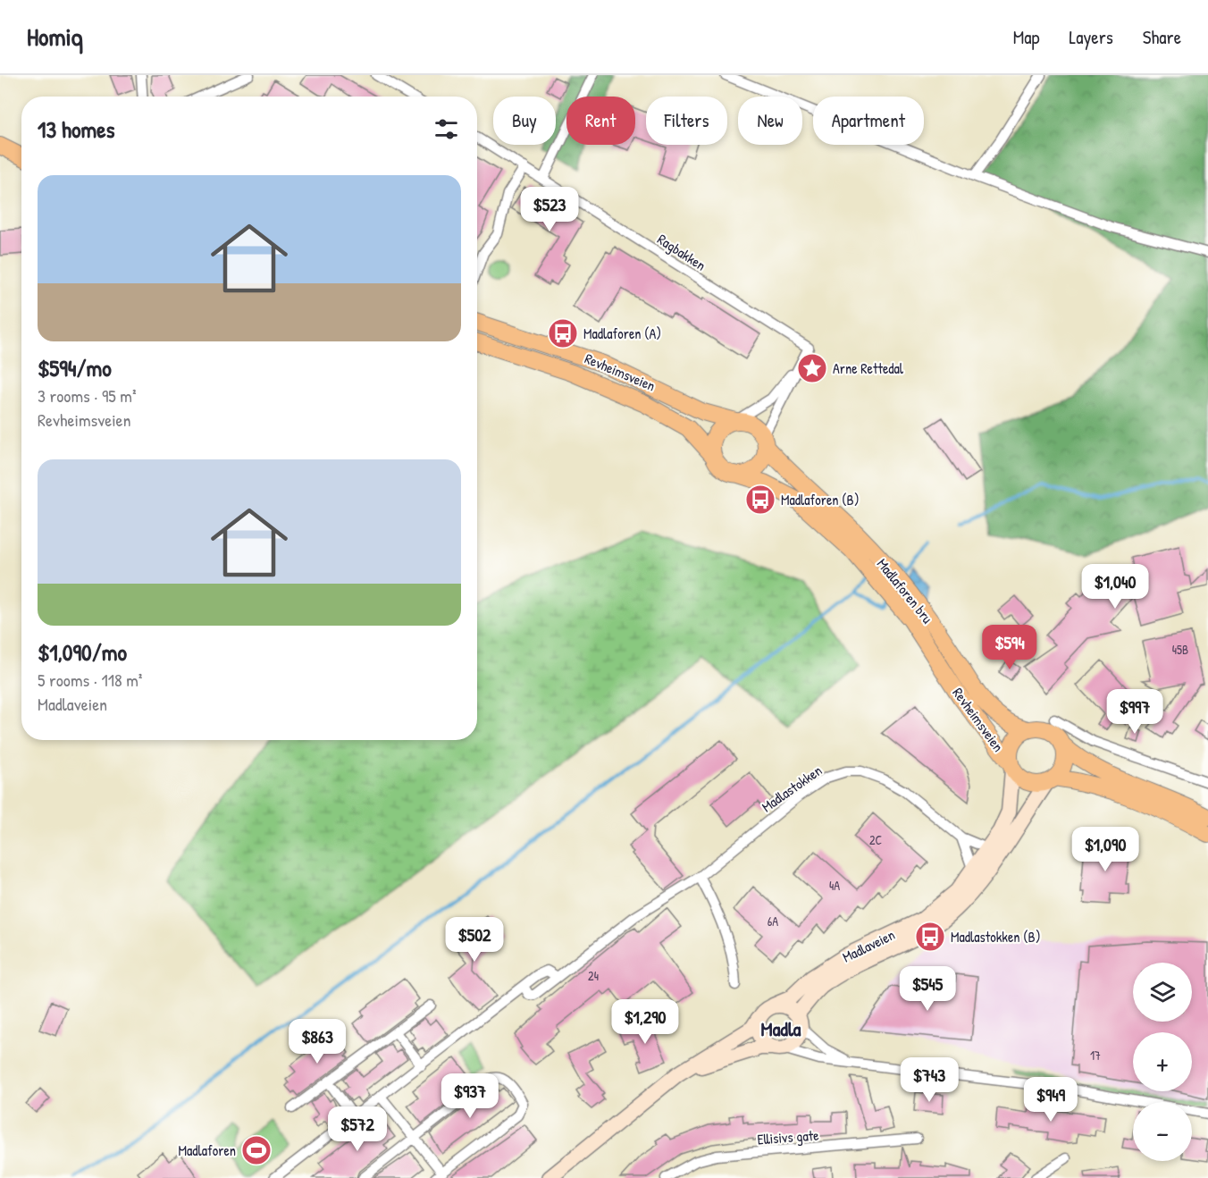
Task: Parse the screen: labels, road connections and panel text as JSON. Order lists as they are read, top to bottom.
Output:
{
  "streets": {
    "main road": ["Revheimsveien", "Madlaforen bru", "Madlaveien"],
    "street": ["Ragbakken", "Madlastokken", "Ellisivs gate"]
  },
  "crossings": [
    ["Ragbakken", "Revheimsveien"],
    ["Revheimsveien", "Madlaforen bru"],
    ["Revheimsveien", "Madlaveien"],
    ["Madlastokken", "Madlaveien"]
  ],
  "districts": ["Madla"],
  "places": {
    "bus stop": ["Madlaforen (A)", "Madlaforen (B)", "Madlastokken (B)"],
    "place": ["Arne Rettedal"],
    "sports": ["Madlaforen"]
  },
  "house_numbers": [
    "45B",
    "2C",
    "4A",
    "6A",
    "24",
    "17"
  ],
  "page": {
    "header": "Homiq",
    "nav": ["Map", "Layers", "Share"],
    "chip": [
      "Buy",
      "Rent",
      "Filters",
      "New",
      "Apartment"
    ],
    "heading": "13 homes",
    "list": [
      {
        "name": "$594/mo",
        "note": "3 rooms · 95 m² · Revheimsveien"
      },
      {
        "name": "$1,090/mo",
        "note": "5 rooms · 118 m² · Madlaveien"
      }
    ],
    "price": [
      "$523",
      "$1,040",
      "$594",
      "$997",
      "$1,090",
      "$502",
      "$545",
      "$1,290",
      "$863",
      "$743",
      "$937",
      "$949",
      "$572"
    ],
    "map_buttons": ["+", "−"]
  }
}
